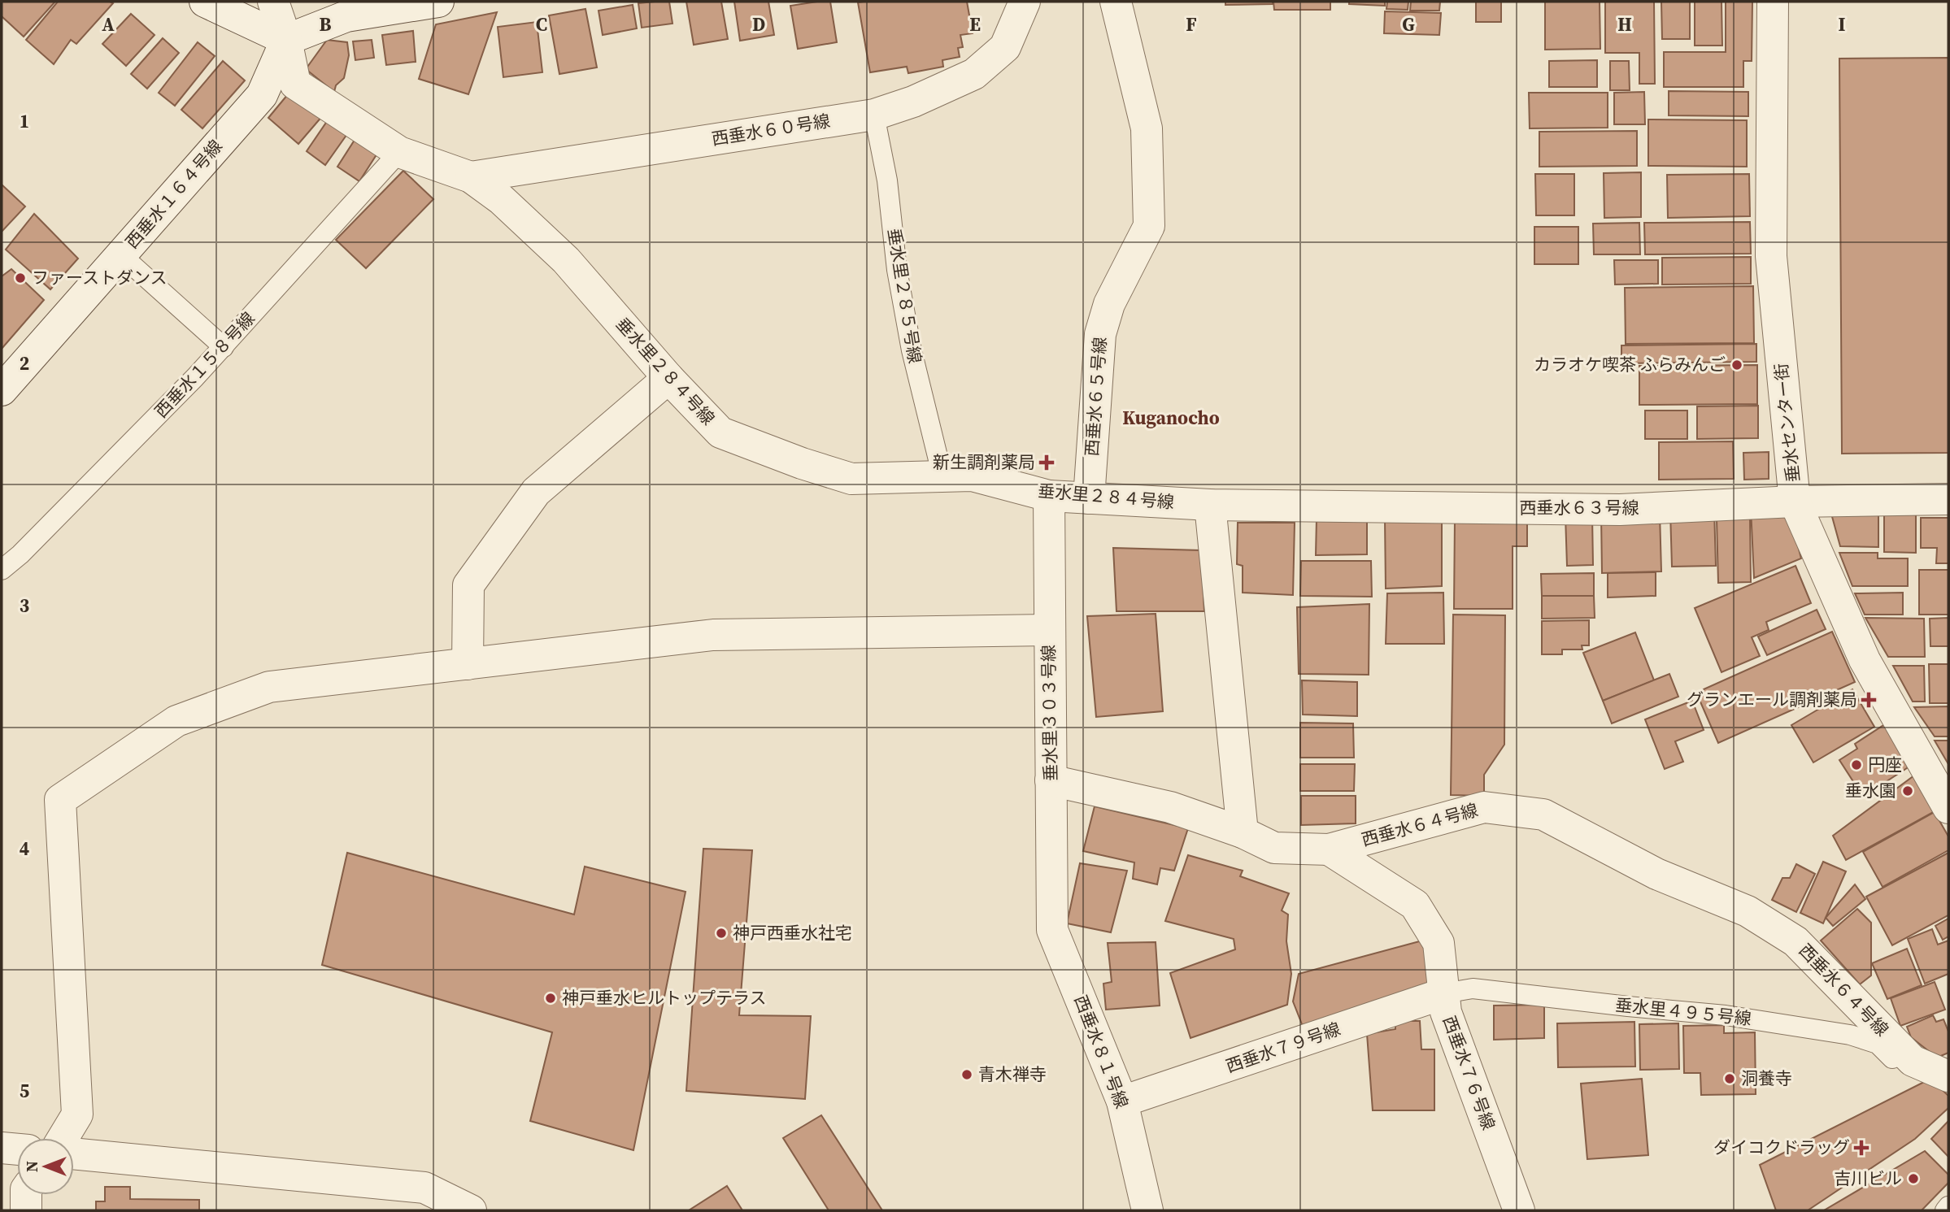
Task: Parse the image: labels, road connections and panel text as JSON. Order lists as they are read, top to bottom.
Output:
{
  "streets": {
    "street": [
      "西垂水６０号線",
      "西垂水１６４号線",
      "垂水里２８４号線",
      "西垂水６５号線",
      "垂水センター街",
      "西垂水６３号線",
      "垂水里３０３号線",
      "西垂水６４号線",
      "西垂水７９号線",
      "西垂水８１号線",
      "西垂水７６号線"
    ],
    "lane": ["垂水里２８５号線", "西垂水１５８号線", "垂水里４９５号線"]
  },
  "crossings": [
    ["西垂水６０号線", "垂水里２８５号線"],
    ["西垂水６０号線", "垂水里２８４号線"],
    ["垂水里２８５号線", "垂水里２８４号線"],
    ["垂水里２８４号線", "西垂水６５号線"],
    ["垂水里２８４号線", "西垂水６３号線"],
    ["垂水里２８４号線", "垂水里３０３号線"],
    ["垂水センター街", "西垂水６３号線"],
    ["垂水里３０３号線", "西垂水６４号線"],
    ["垂水里３０３号線", "西垂水８１号線"],
    ["西垂水６４号線", "垂水里４９５号線"],
    ["西垂水６４号線", "西垂水７６号線"],
    ["垂水里４９５号線", "西垂水７９号線"],
    ["垂水里４９５号線", "西垂水７６号線"],
    ["西垂水７９号線", "西垂水８１号線"],
    ["西垂水７９号線", "西垂水７６号線"]
  ],
  "districts": ["Kuganocho"],
  "places": {
    "other": [
      "ファーストダンス",
      "カラオケ喫茶 ふらみんご",
      "円座",
      "垂水園",
      "神戸西垂水社宅",
      "神戸垂水ヒルトップテラス",
      "青木禅寺",
      "洞養寺",
      "吉川ビル"
    ],
    "health": ["新生調剤薬局", "グランエール調剤薬局", "ダイコクドラッグ"]
  },
  "north": "left",
  "grid": {
    "columns": [
      "A",
      "B",
      "C",
      "D",
      "E",
      "F",
      "G",
      "H",
      "I"
    ],
    "rows": [
      "1",
      "2",
      "3",
      "4",
      "5"
    ]
  }
}
